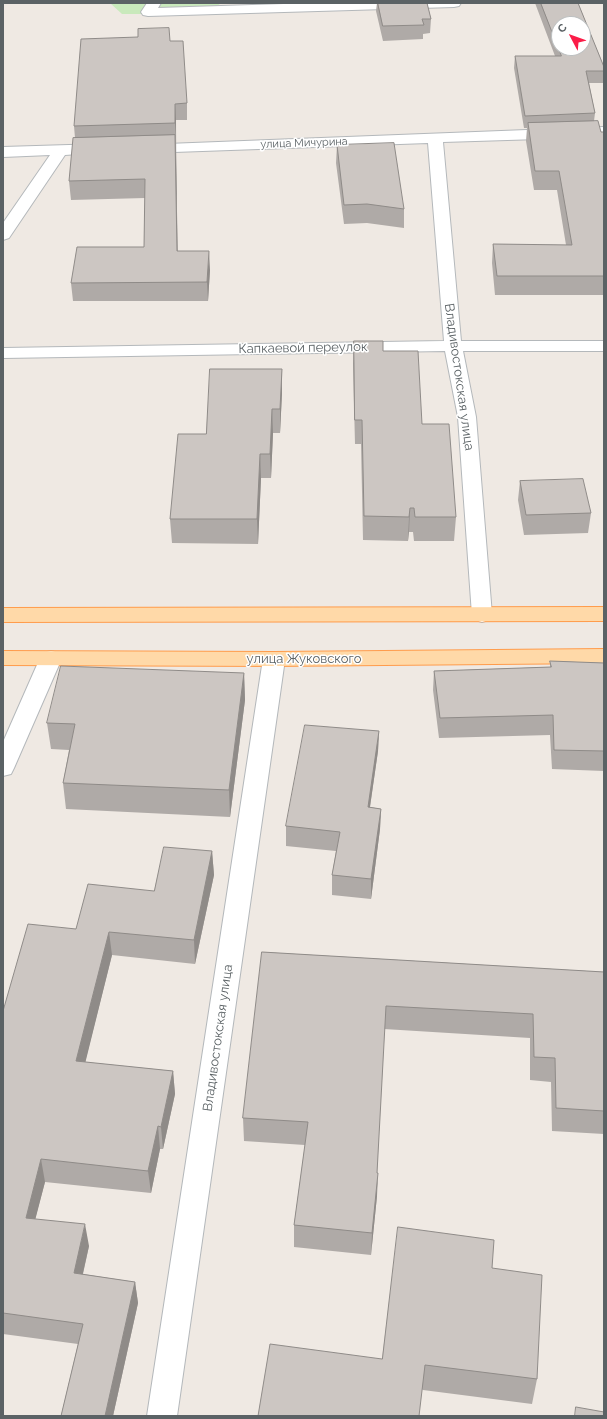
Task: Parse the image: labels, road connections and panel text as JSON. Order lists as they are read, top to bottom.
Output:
{
  "streets": {
    "main road": ["улица Жуковского"],
    "street": ["улица Мичурина", "Капкаевой переулок", "Владивостокская улица"]
  },
  "crossings": [
    ["улица Мичурина", "Владивостокская улица"],
    ["Капкаевой переулок", "Владивостокская улица"],
    ["Владивостокская улица", "улица Жуковского"]
  ],
  "north": "top left"
}
